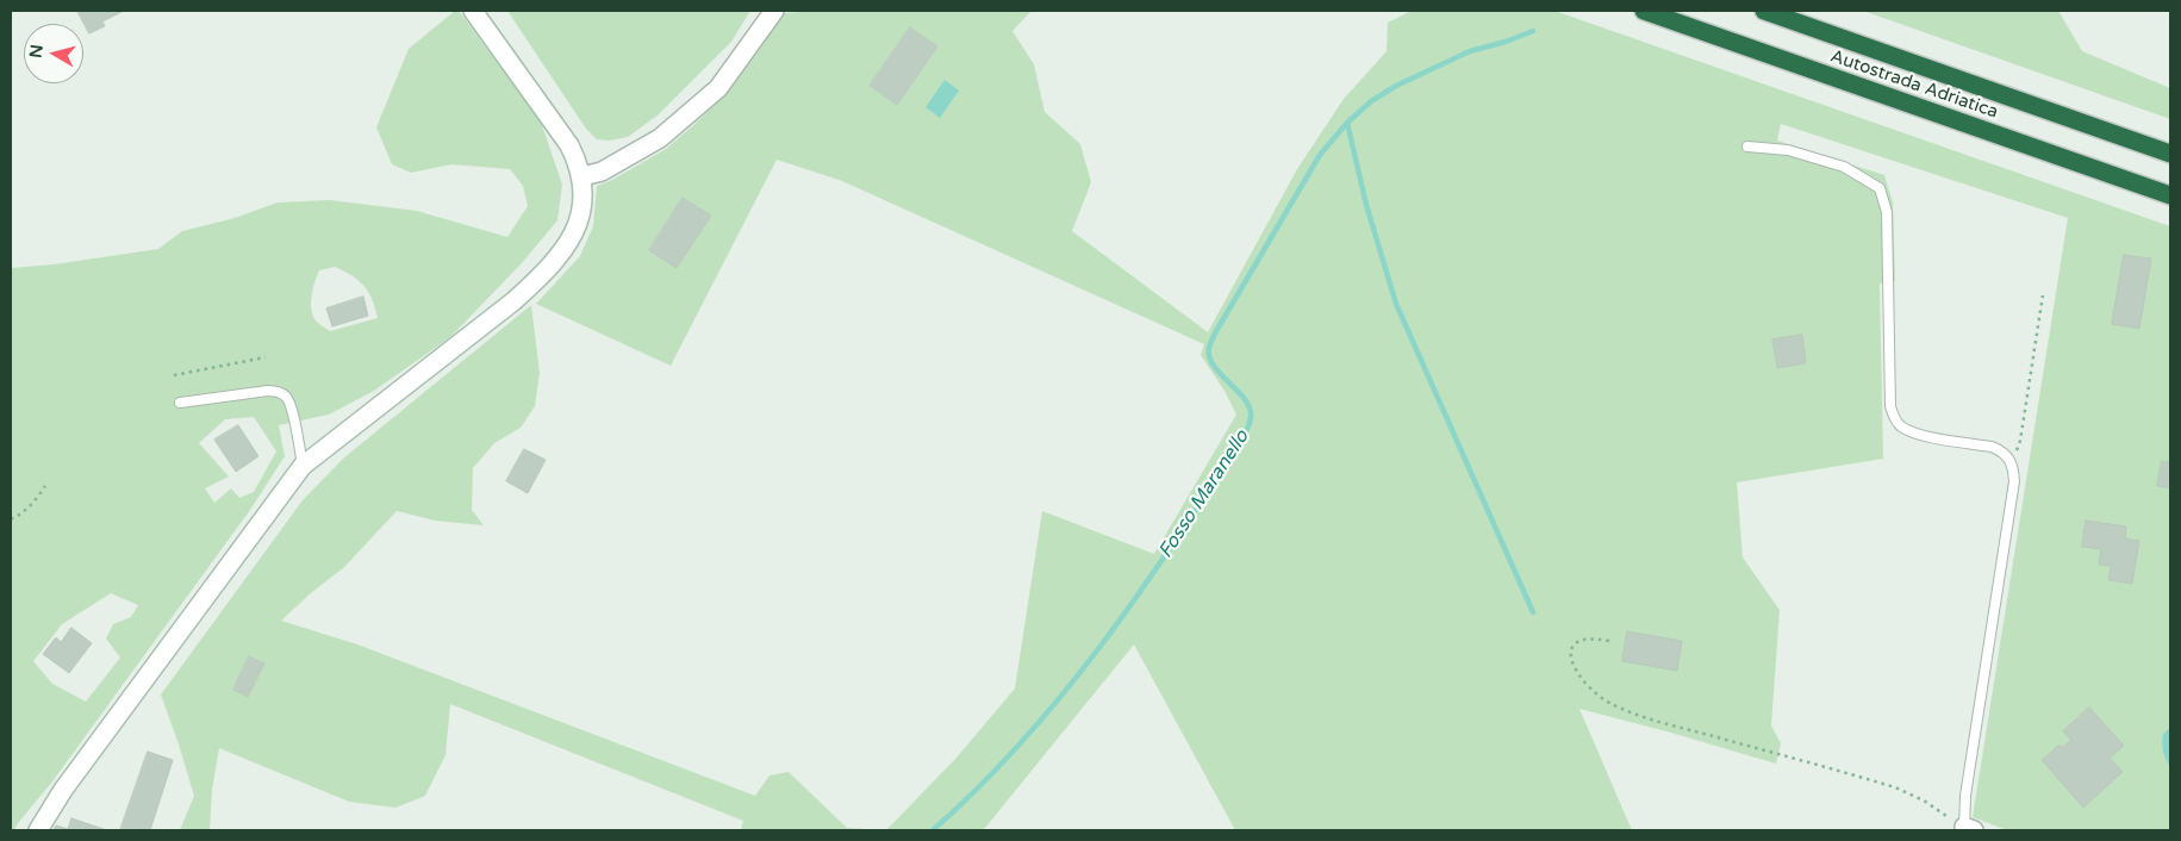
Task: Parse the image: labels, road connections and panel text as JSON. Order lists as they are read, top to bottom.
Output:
{
  "streets": {
    "highway": ["Autostrada Adriatica"]
  },
  "water": ["Fosso Maranello"],
  "north": "left"
}
